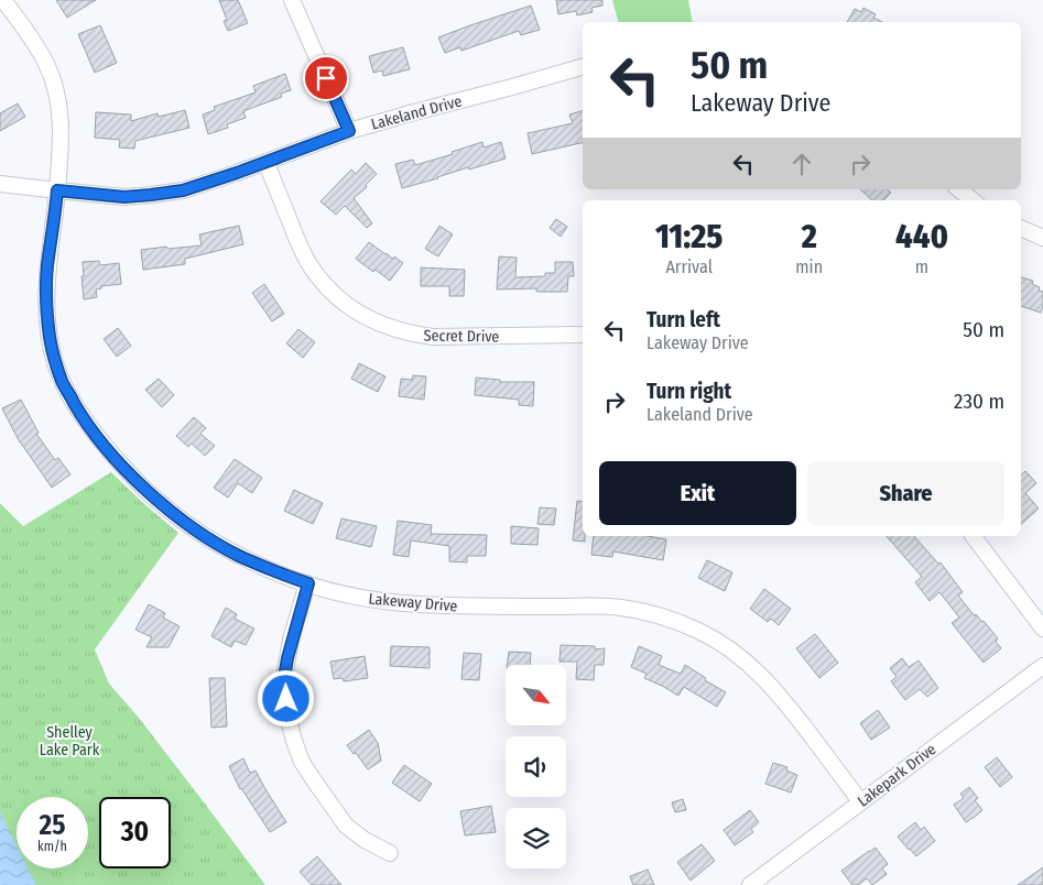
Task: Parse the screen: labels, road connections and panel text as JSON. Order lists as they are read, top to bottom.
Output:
{
  "streets": {
    "street": [
      "Lakeland Drive",
      "Secret Drive",
      "Lakeway Drive",
      "Lakepark Drive"
    ]
  },
  "crossings": [
    ["Lakeland Drive", "Secret Drive"],
    ["Lakeland Drive", "Lakeway Drive"],
    ["Lakeway Drive", "Lakepark Drive"]
  ],
  "parks": ["Shelley Lake Park"],
  "north": "bottom right",
  "page": {
    "turn": ["50 m", "Lakeway Drive"],
    "eta": [
      "11:25",
      "Arrival",
      "2",
      "min",
      "440",
      "m"
    ],
    "list": [
      {
        "name": "Turn left",
        "note": "Lakeway Drive",
        "value": "50 m"
      },
      {
        "name": "Turn right",
        "note": "Lakeland Drive",
        "value": "230 m"
      }
    ],
    "buttons": ["Exit", "Share"],
    "speed": "25 km/h",
    "limit": "30"
  }
}
